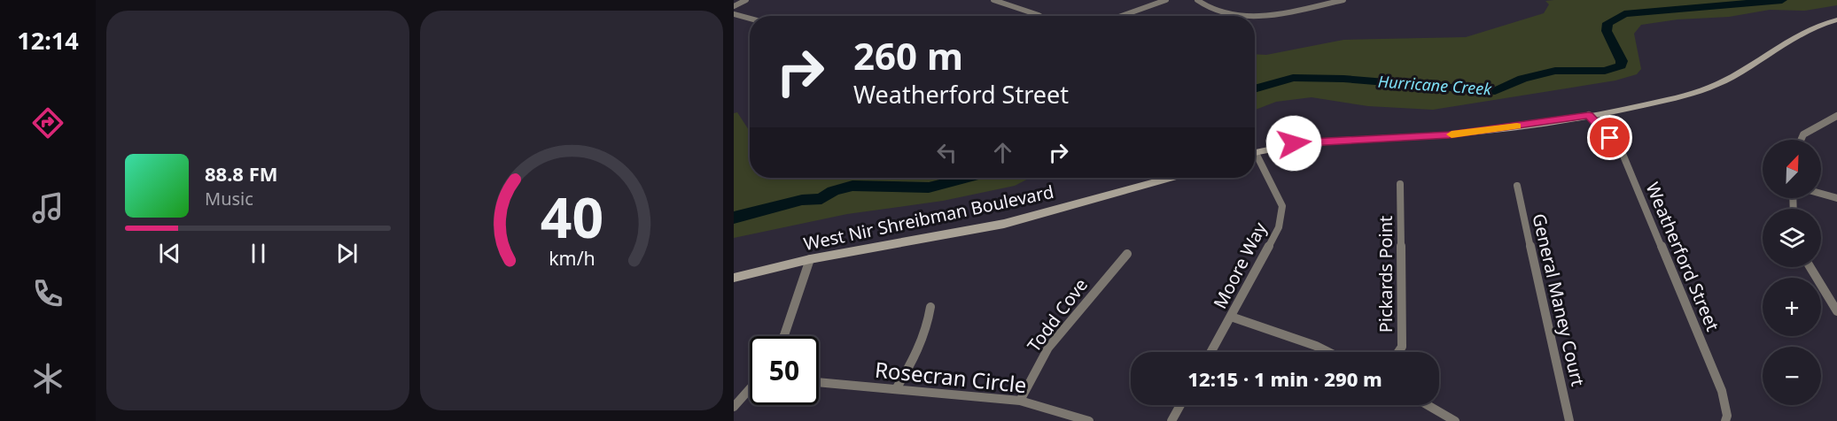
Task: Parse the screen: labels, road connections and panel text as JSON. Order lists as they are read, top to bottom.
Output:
{
  "streets": {
    "main road": ["West Nir Shreibman Boulevard"],
    "street": [
      "Weatherford Street",
      "Moore Way",
      "Pickards Point",
      "General Maney Court",
      "Todd Cove",
      "Rosecran Circle"
    ]
  },
  "crossings": [
    ["Todd Cove", "Rosecran Circle"]
  ],
  "water": ["Hurricane Creek"],
  "north": "top right",
  "page": {
    "tabs": "12:14",
    "turn": ["260 m", "Weatherford Street"],
    "map_buttons": ["+", "−"],
    "song": ["88.8 FM", "Music"],
    "limit": "50",
    "trip": "12:15 · 1 min · 290 m",
    "gauge": ["40", "km/h"]
  }
}
